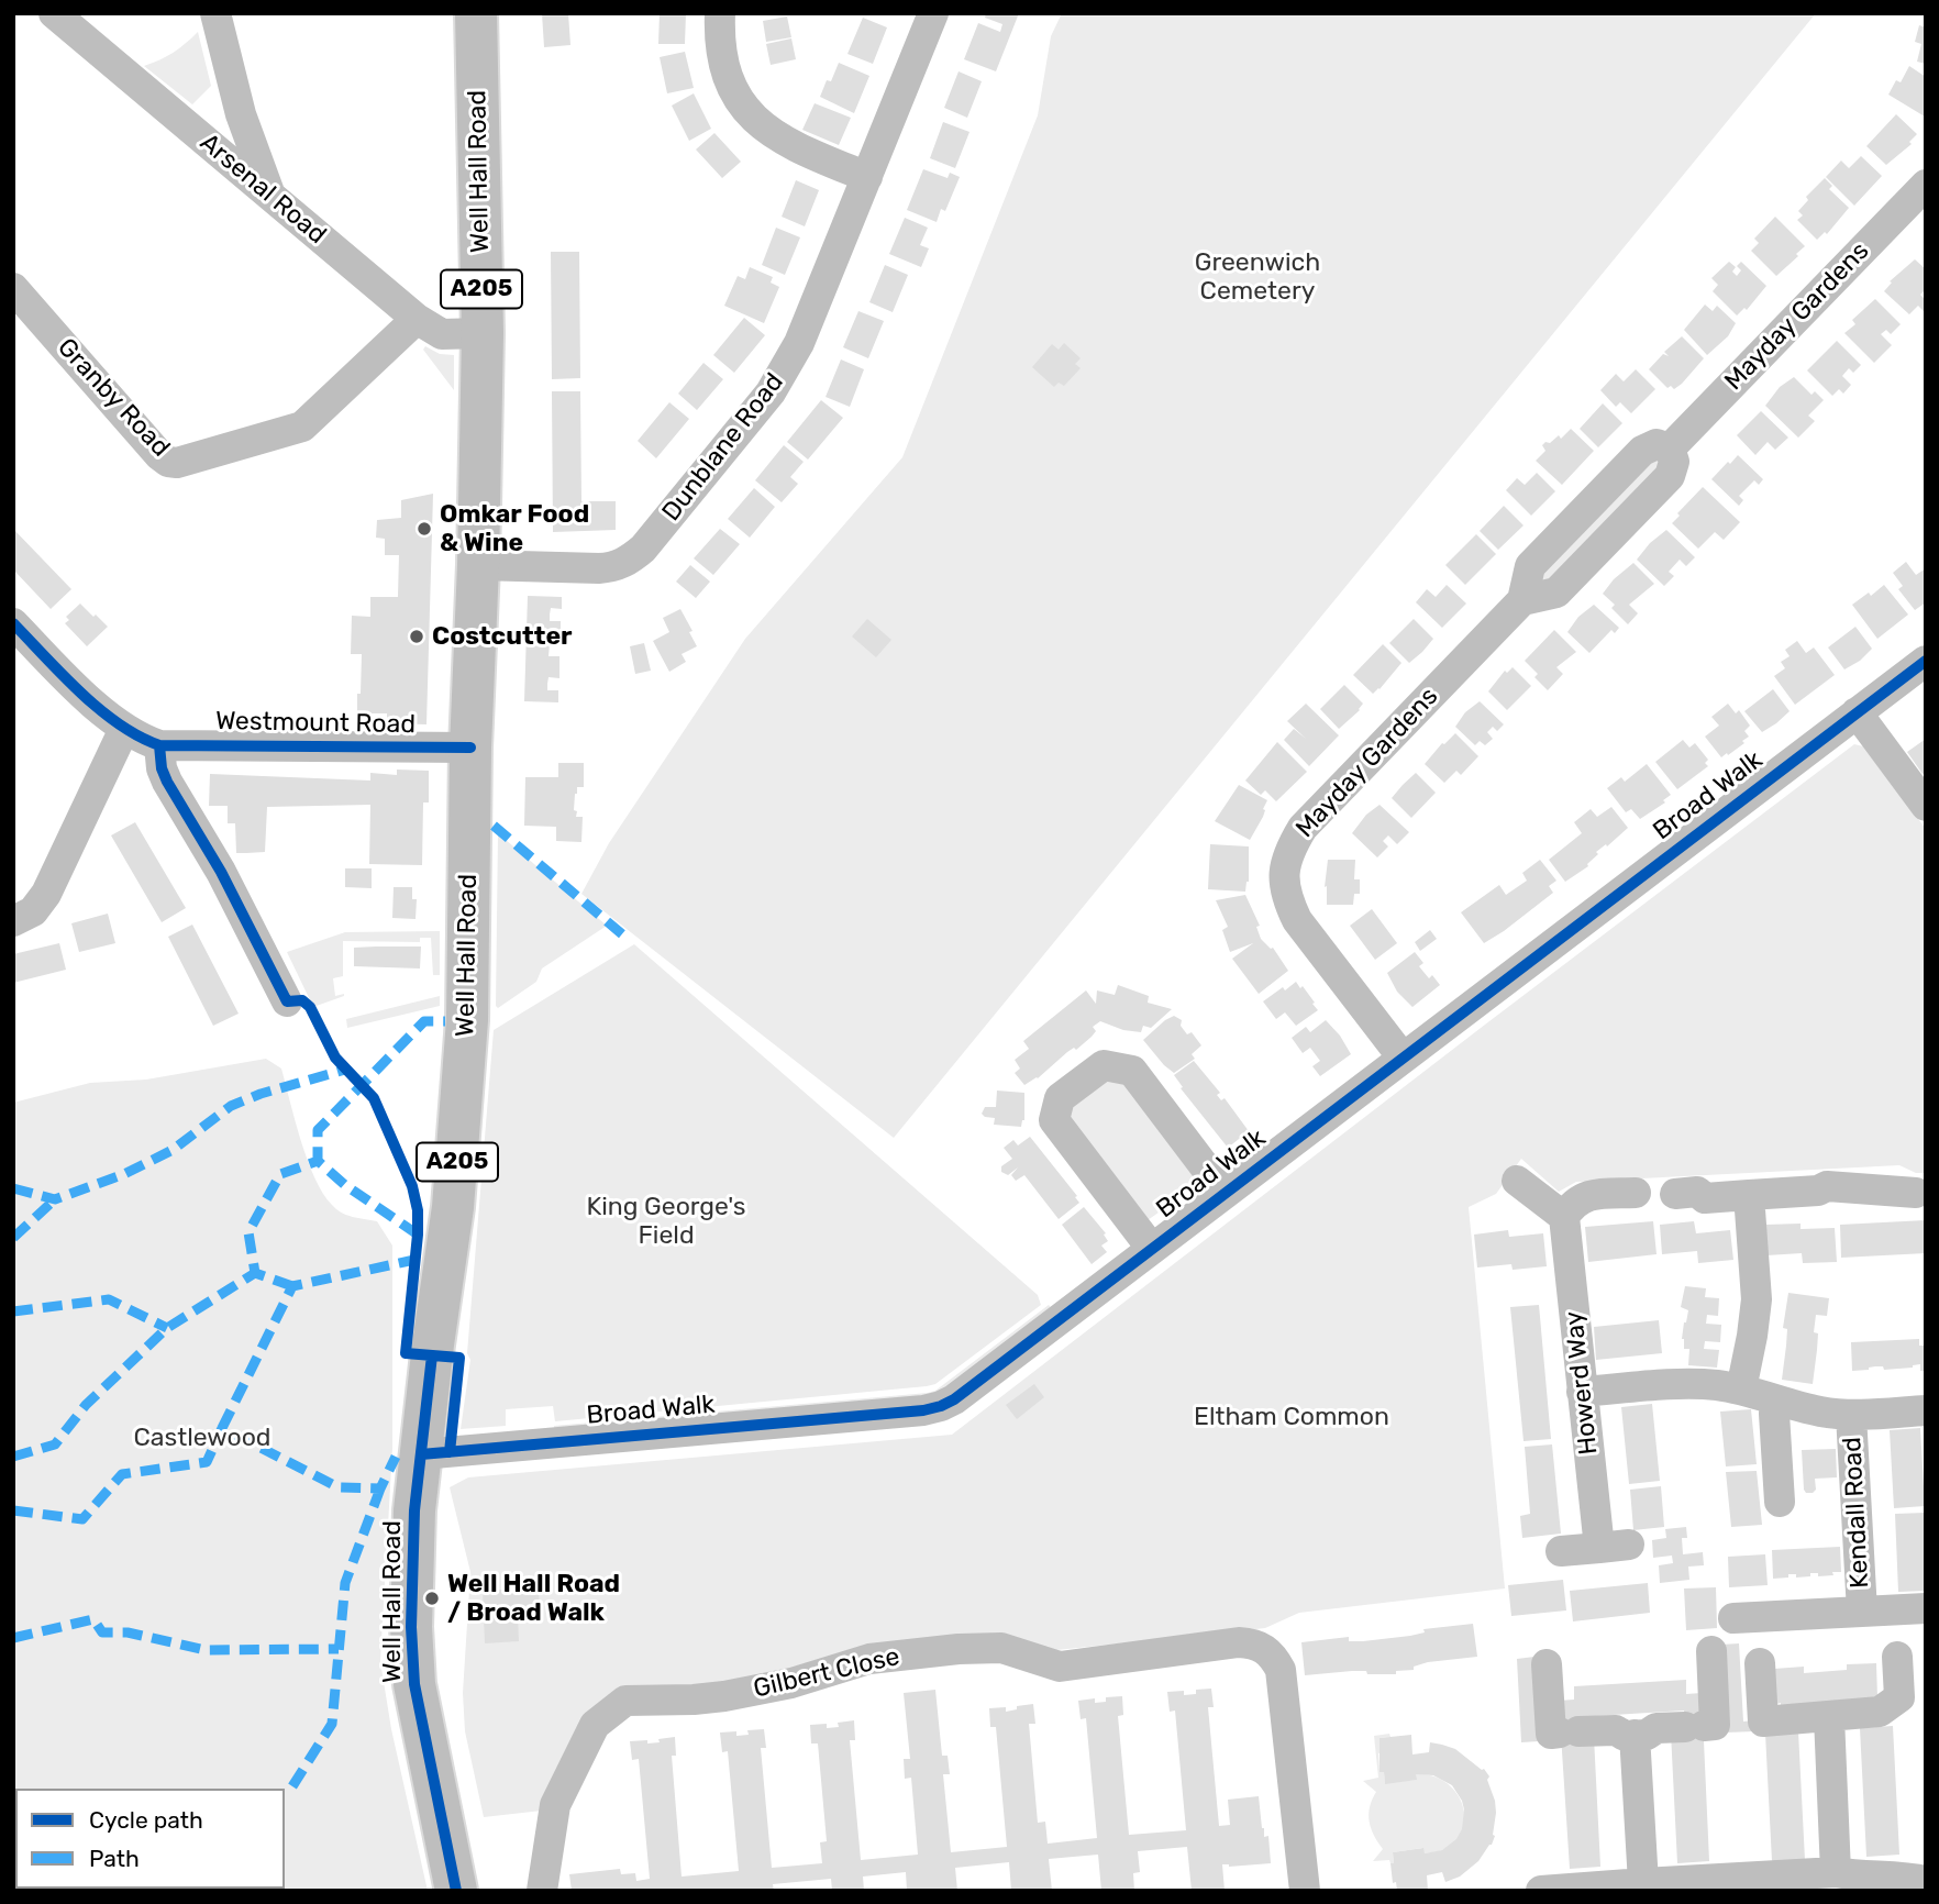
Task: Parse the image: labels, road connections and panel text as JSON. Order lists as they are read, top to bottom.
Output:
{
  "streets": {
    "highway": ["Well Hall Road", "A205"],
    "street": [
      "Arsenal Road",
      "Mayday Gardens",
      "Granby Road",
      "Dunblane Road",
      "Westmount Road",
      "Broad Walk",
      "Howerd Way",
      "Kendall Road",
      "Gilbert Close"
    ]
  },
  "crossings": [
    ["Well Hall Road", "Arsenal Road"],
    ["Well Hall Road", "Dunblane Road"],
    ["Well Hall Road", "Westmount Road"],
    ["Well Hall Road", "Broad Walk"],
    ["Arsenal Road", "Granby Road"],
    ["Mayday Gardens", "Broad Walk"]
  ],
  "parks": [
    "Greenwich Cemetery",
    "King George's Field",
    "Eltham Common",
    "Castlewood"
  ],
  "places": ["Omkar Food & Wine", "Costcutter", "Well Hall Road / Broad Walk"],
  "legend": ["Cycle path", "Path"]
}
